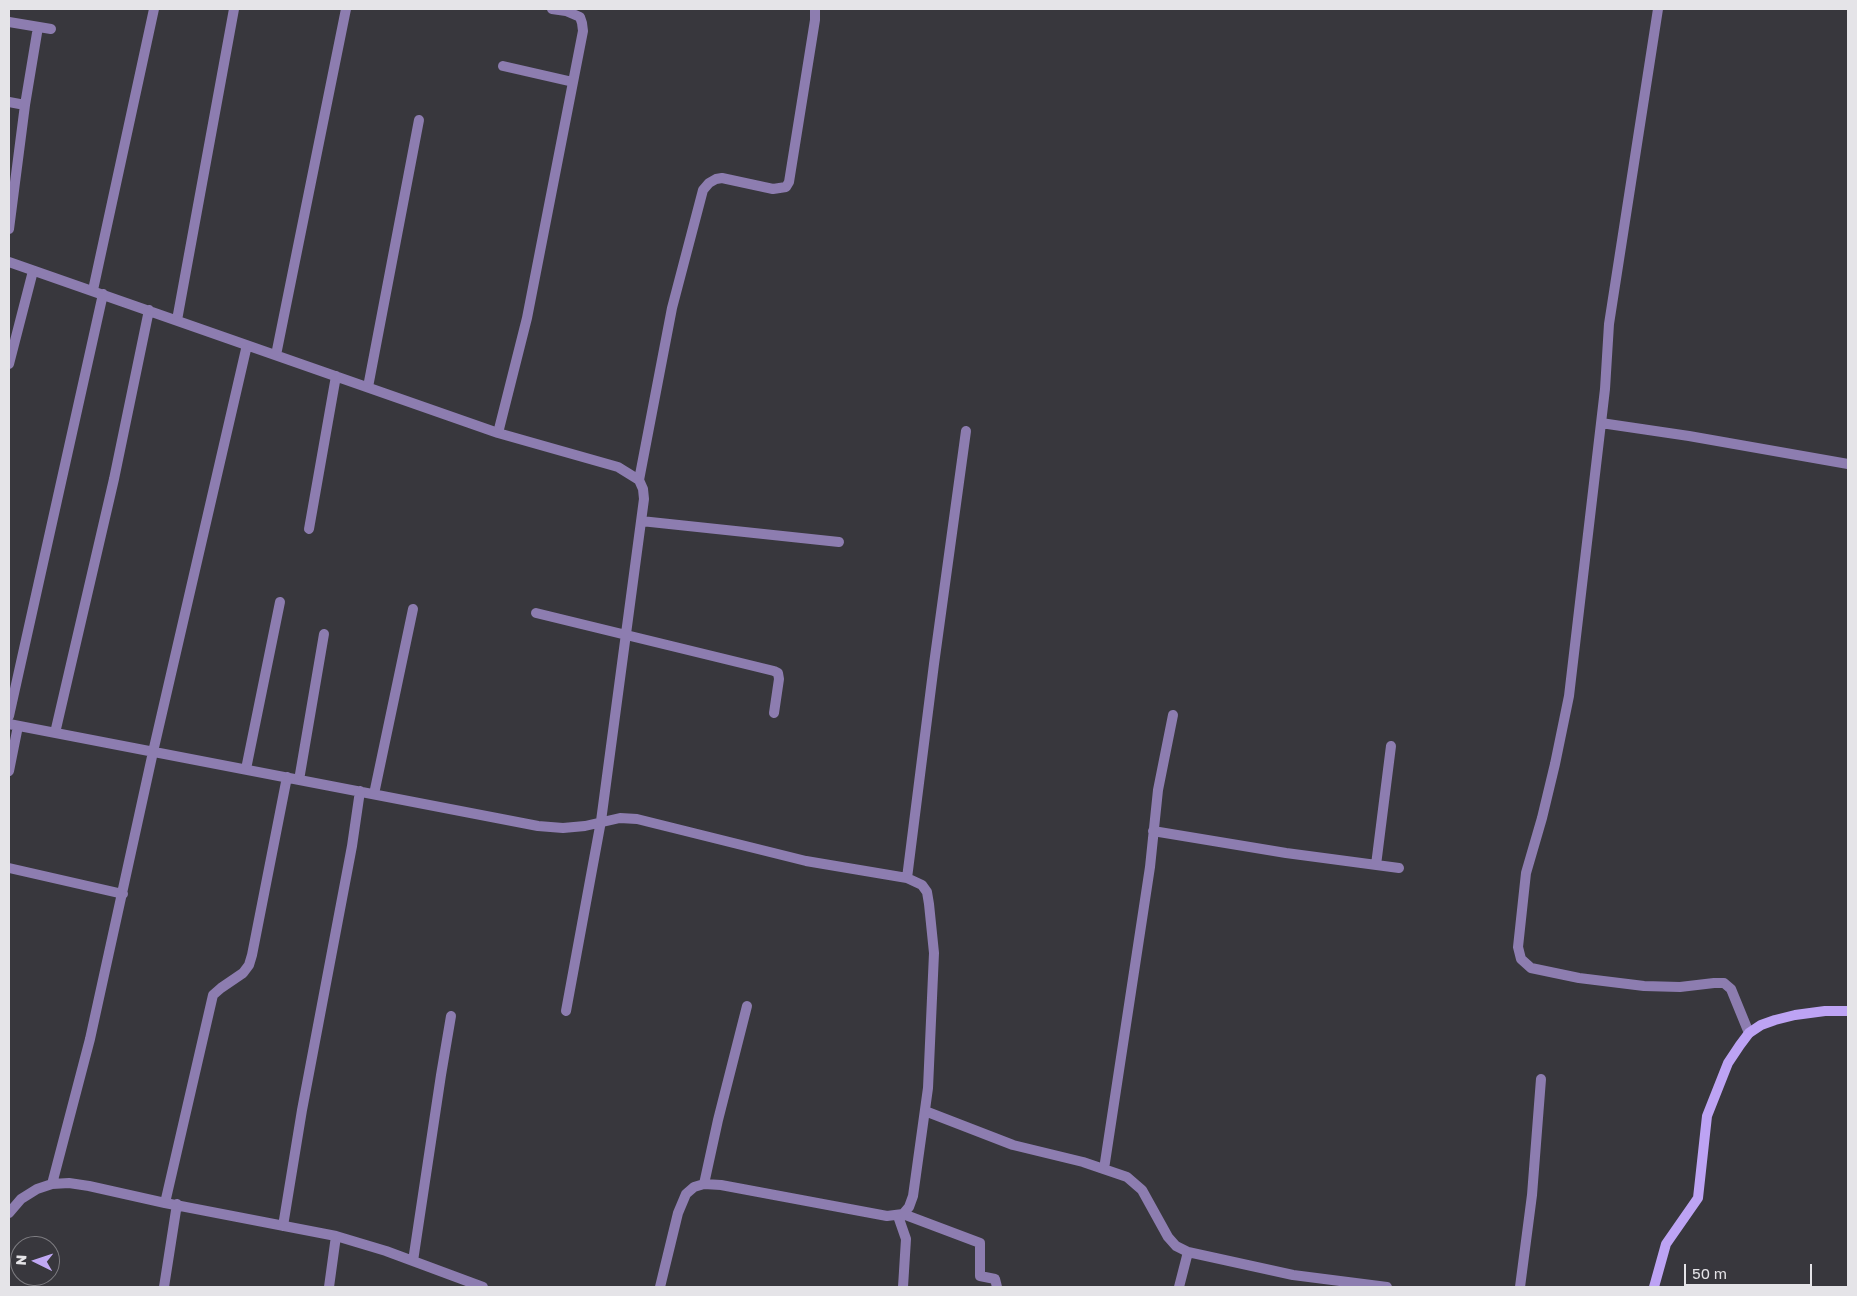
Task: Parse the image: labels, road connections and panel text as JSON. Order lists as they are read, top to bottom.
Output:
{
  "scale_bar": "50 m",
  "north": "left"
}
